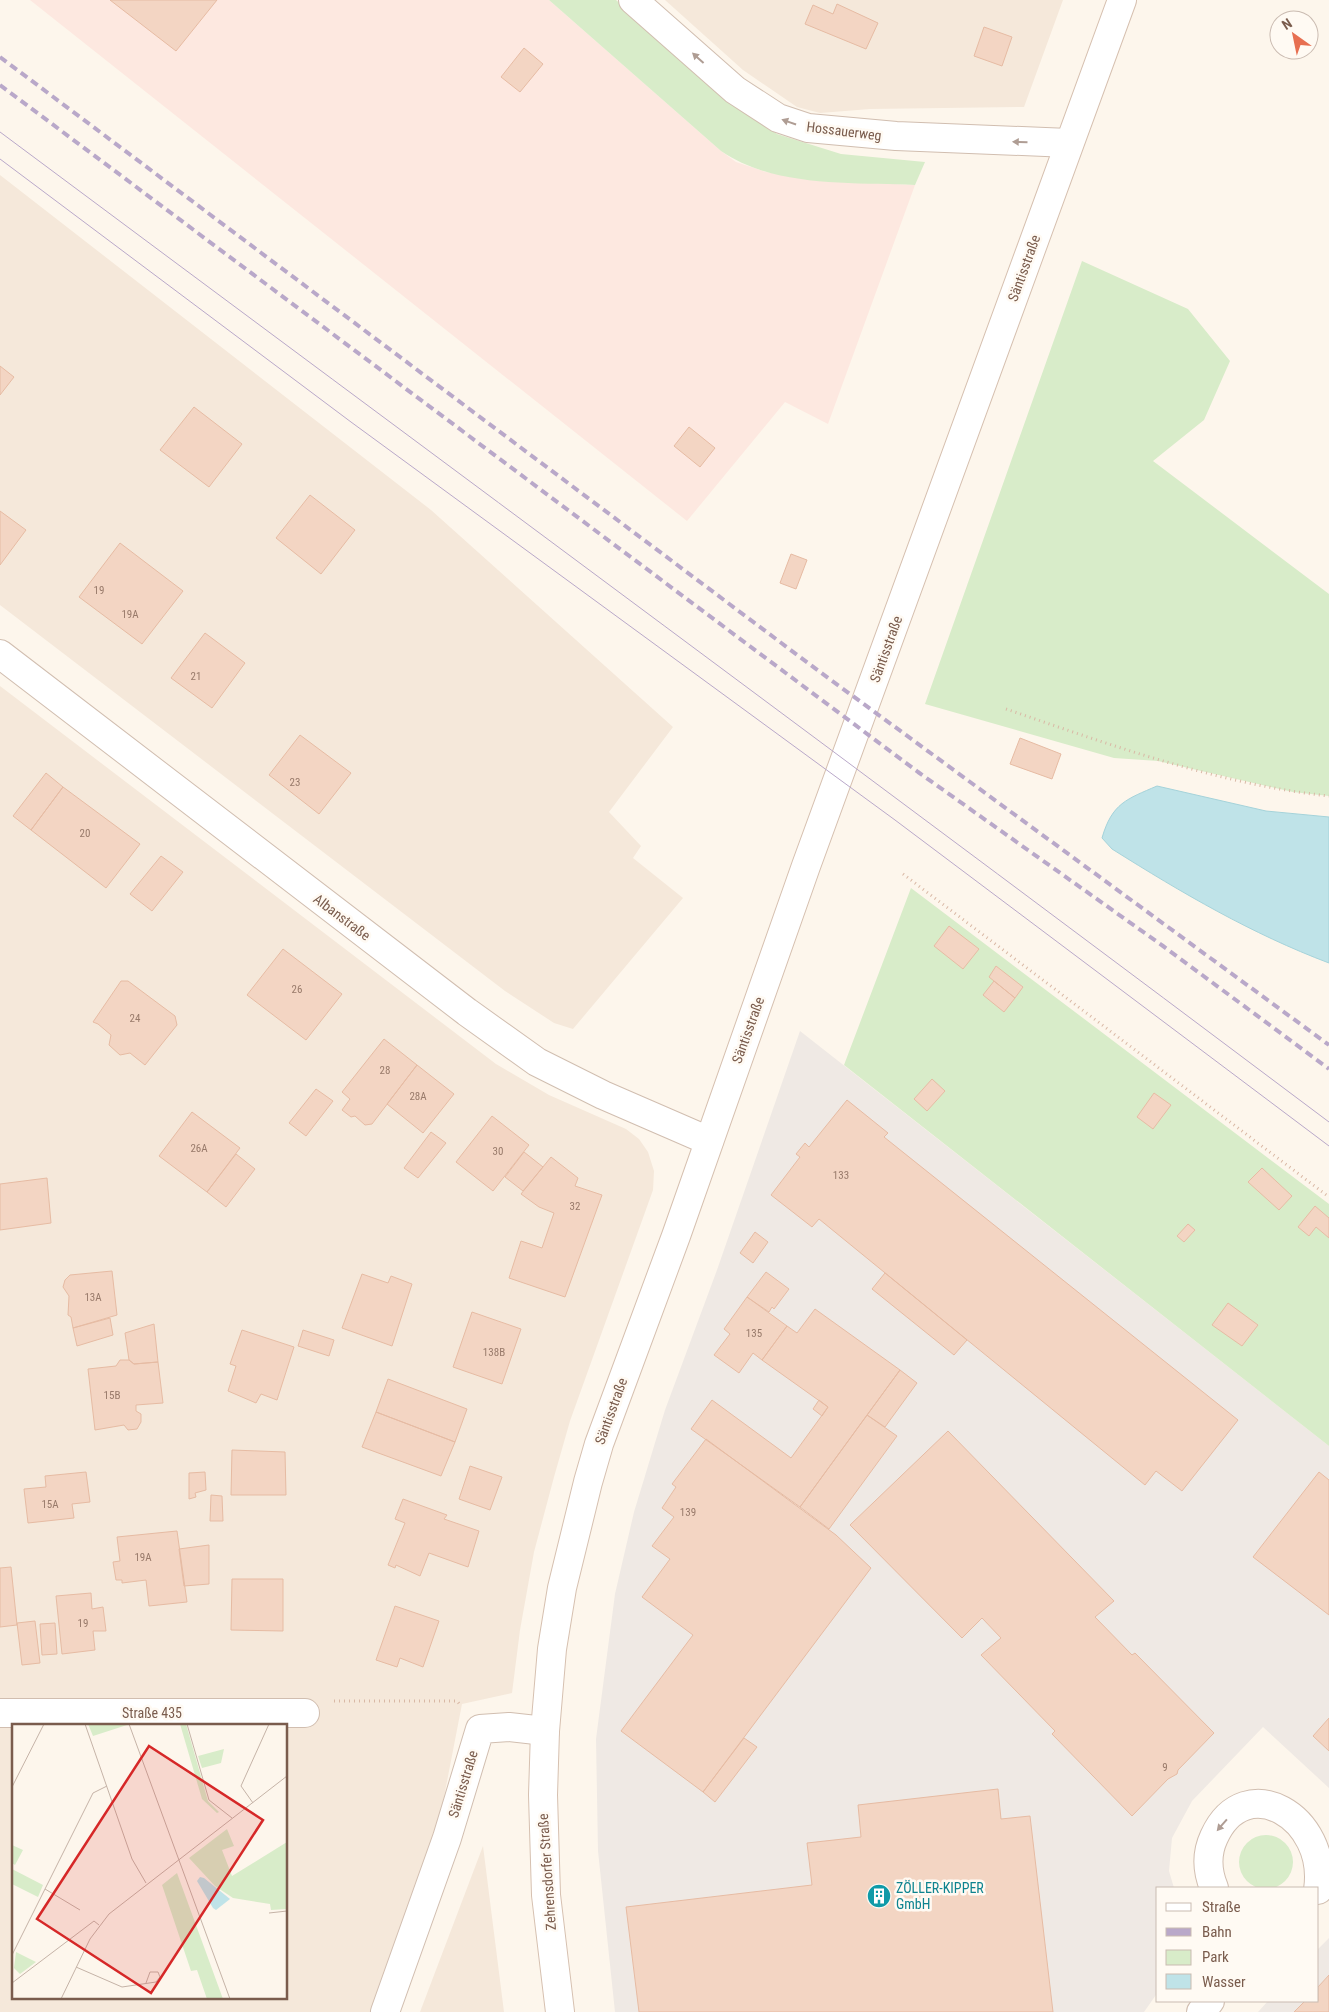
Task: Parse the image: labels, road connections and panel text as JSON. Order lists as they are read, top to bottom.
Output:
{
  "streets": {
    "street": [
      "Hossauerweg",
      "Säntisstraße",
      "Albanstraße",
      "Straße 435",
      "Zehrensdorfer Straße"
    ]
  },
  "crossings": [
    ["Hossauerweg", "Säntisstraße"],
    ["Säntisstraße", "Albanstraße"],
    ["Säntisstraße", "Zehrensdorfer Straße"]
  ],
  "one_way": ["Hossauerweg"],
  "places": {
    "building": ["ZÖLLER-KIPPER GmbH"]
  },
  "house_numbers": [
    "19",
    "19A",
    "21",
    "23",
    "20",
    "26",
    "24",
    "28",
    "28A",
    "26A",
    "30",
    "133",
    "32",
    "13A",
    "135",
    "138B",
    "15B",
    "15A",
    "139",
    "19A",
    "19",
    "9"
  ],
  "legend": [
    "Straße",
    "Bahn",
    "Park",
    "Wasser"
  ],
  "north": "top left"
}
